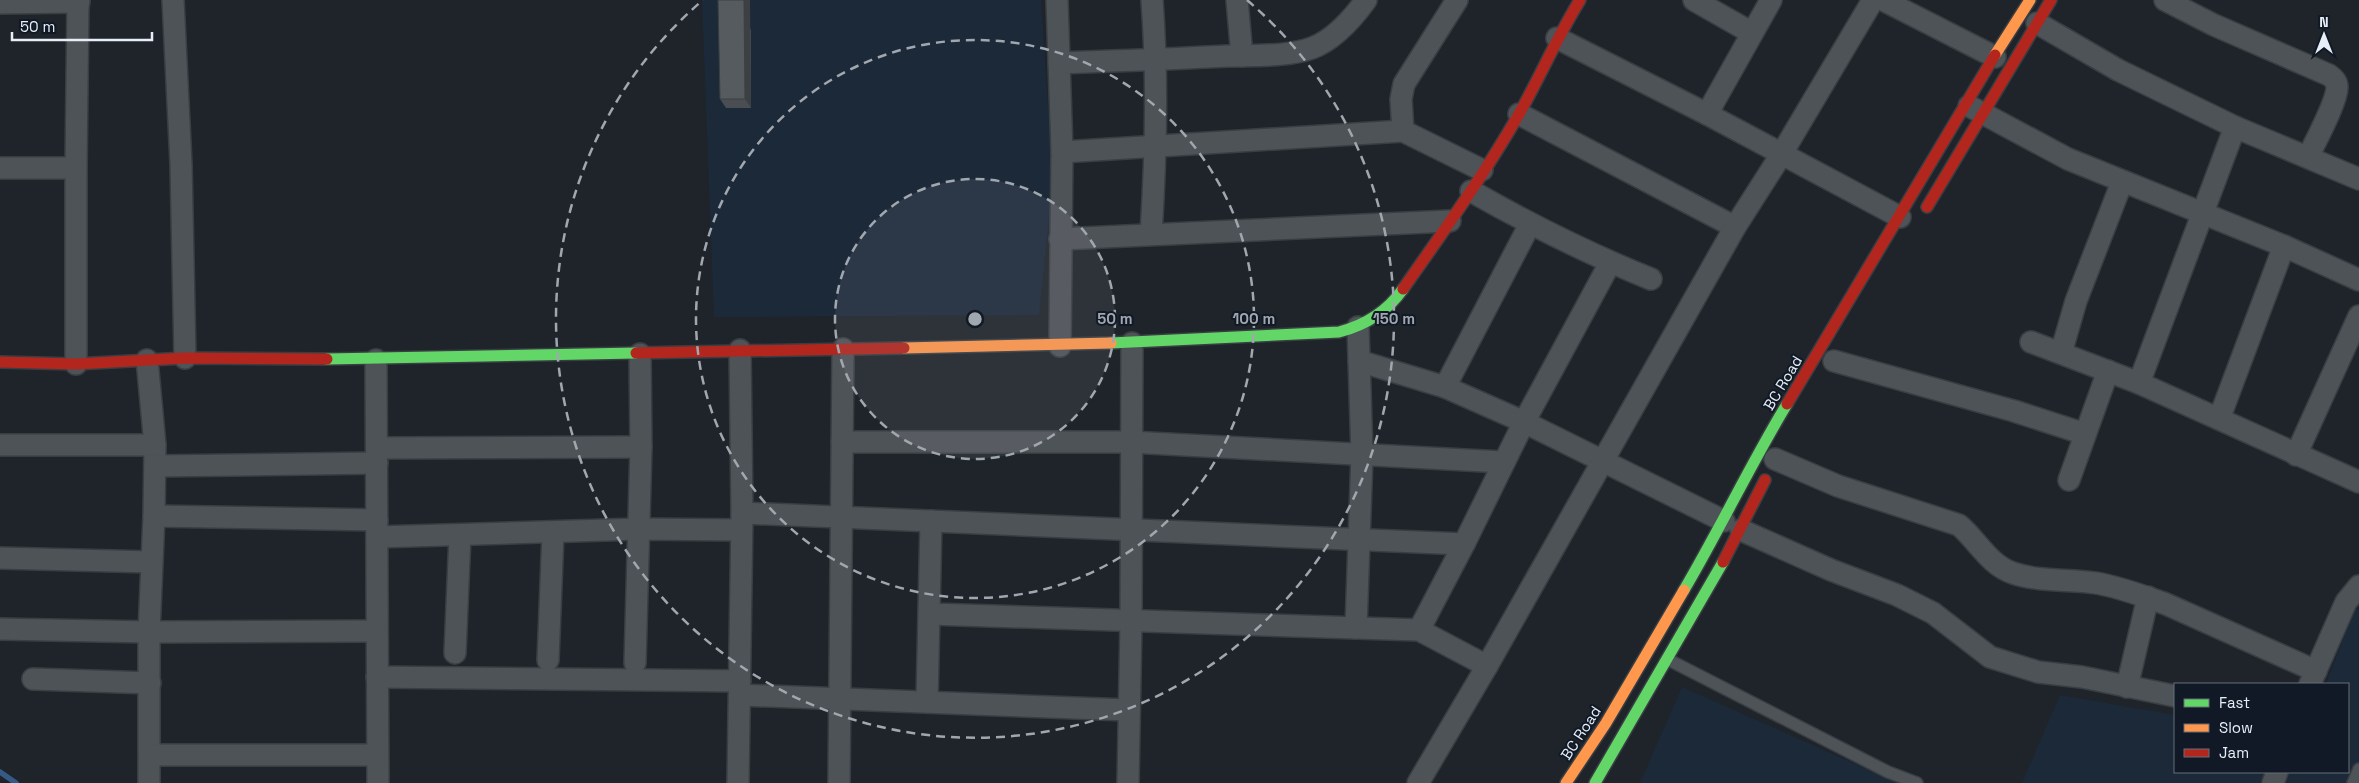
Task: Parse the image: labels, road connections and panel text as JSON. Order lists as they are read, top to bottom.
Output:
{
  "streets": {
    "street": ["BC Road"]
  },
  "legend": ["Fast", "Slow", "Jam"],
  "scale_bar": "50 m",
  "north": "top",
  "rings": ["50 m", "100 m", "150 m"]
}
